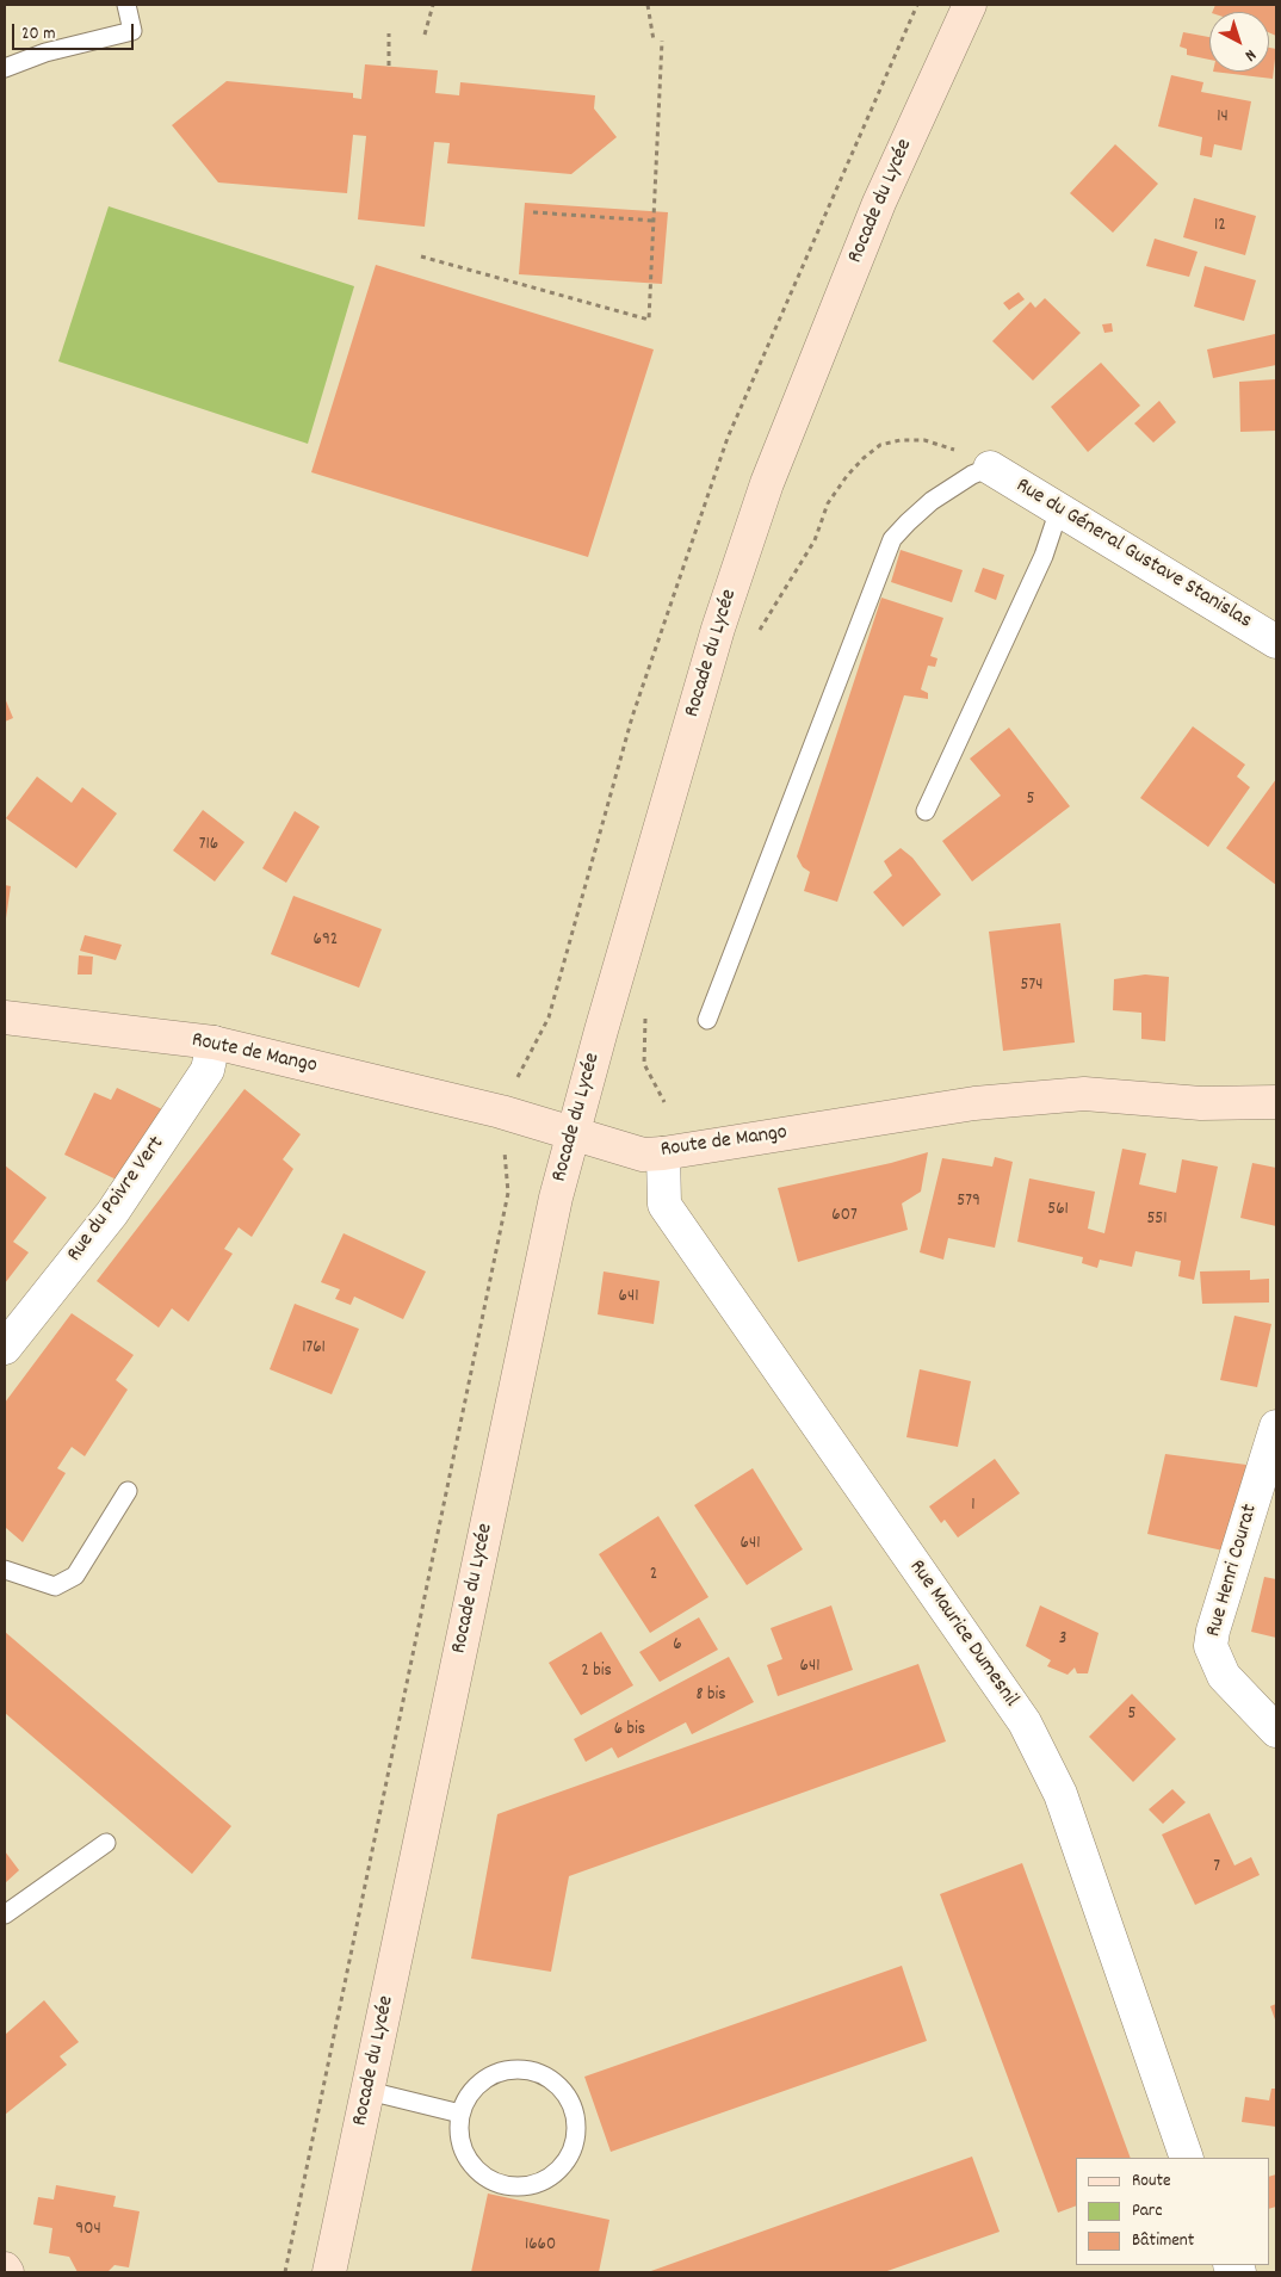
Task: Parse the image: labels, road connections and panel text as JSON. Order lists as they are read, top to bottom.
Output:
{
  "streets": {
    "main road": ["Rocade du Lycée", "Route de Mango"],
    "street": [
      "Rue du Géneral Gustave Stanislas",
      "Rue du Poivre Vert",
      "Rue Henri Courat",
      "Rue Maurice Dumesnil"
    ]
  },
  "crossings": [
    ["Rocade du Lycée", "Route de Mango"],
    ["Route de Mango", "Rue du Poivre Vert"],
    ["Route de Mango", "Rue Maurice Dumesnil"]
  ],
  "house_numbers": [
    "14",
    "12",
    "5",
    "716",
    "692",
    "574",
    "579",
    "561",
    "607",
    "551",
    "641",
    "1761",
    "1",
    "641",
    "2",
    "3",
    "6",
    "641",
    "2 bis",
    "8 bis",
    "5",
    "6 bis",
    "7",
    "904",
    "1660"
  ],
  "legend": ["Route", "Parc", "Bâtiment"],
  "scale_bar": "20 m",
  "north": "bottom right"
}
